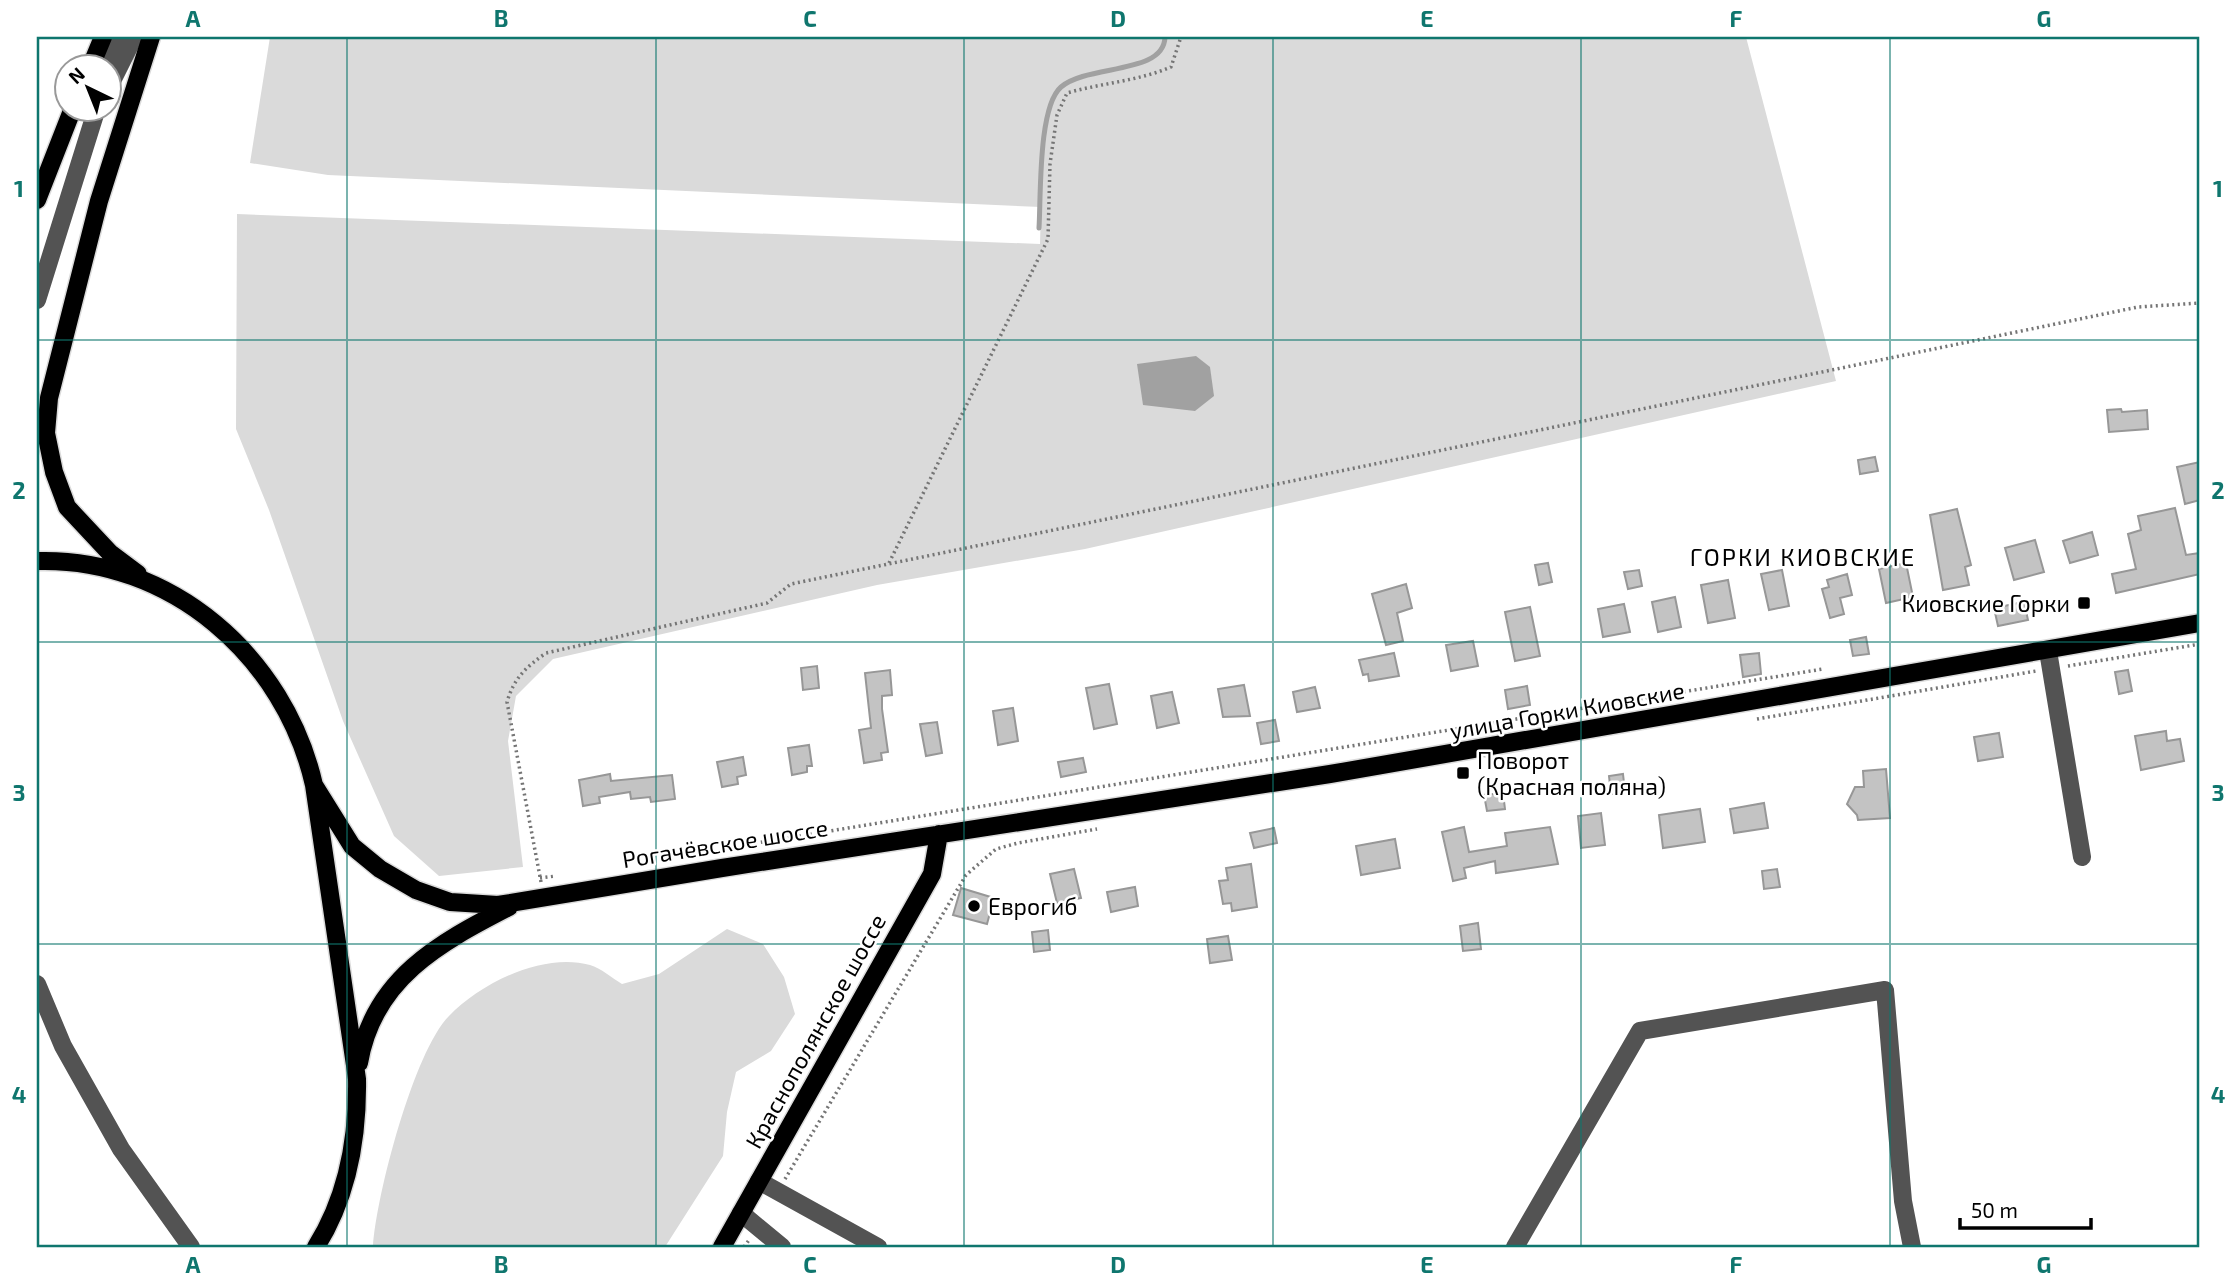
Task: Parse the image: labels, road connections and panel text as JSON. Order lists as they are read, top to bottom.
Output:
{
  "streets": {
    "main road": ["улица Горки Киовские", "Рогачёвское шоссе", "Краснополянское шоссе"]
  },
  "crossings": [
    ["улица Горки Киовские", "Рогачёвское шоссе"],
    ["улица Горки Киовские", "Краснополянское шоссе"],
    ["Рогачёвское шоссе", "Краснополянское шоссе"]
  ],
  "districts": ["ГОРКИ КИОВСКИЕ"],
  "places": {
    "transit": ["Киовские Горки", "Поворот (Красная поляна)"],
    "other": ["Еврогиб"]
  },
  "scale_bar": "50 m",
  "north": "top left",
  "grid": {
    "columns": [
      "A",
      "B",
      "C",
      "D",
      "E",
      "F",
      "G"
    ],
    "rows": [
      "1",
      "2",
      "3",
      "4"
    ]
  }
}
